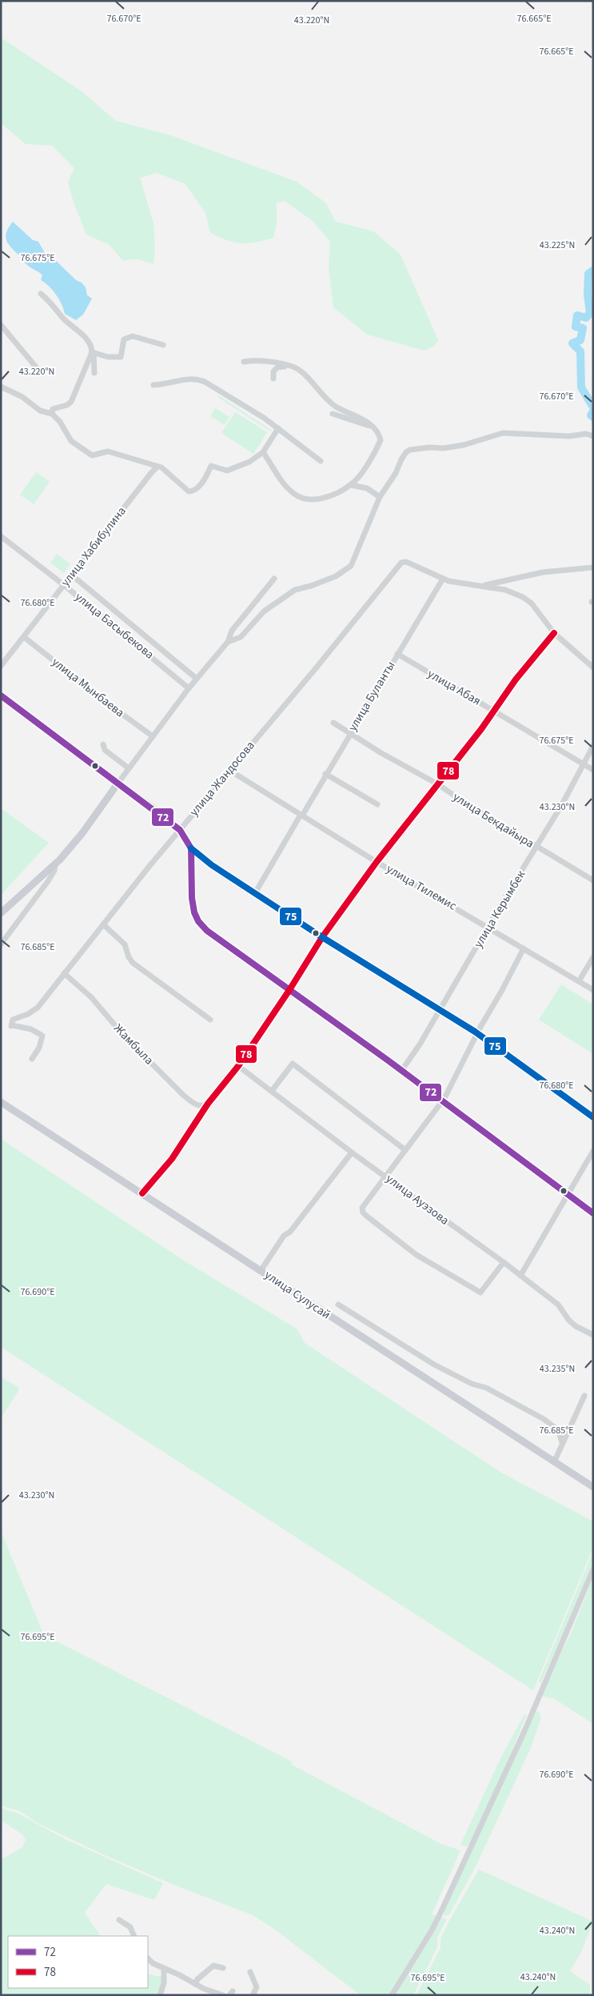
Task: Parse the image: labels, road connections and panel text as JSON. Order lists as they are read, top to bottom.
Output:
{
  "streets": {
    "main road": ["улица Сулусай"],
    "street": [
      "улица Хабибулина",
      "улица Басыбекова",
      "улица Мынбаева",
      "улица Абая",
      "улица Буланты",
      "улица Жандосова",
      "улица Бекдайыра",
      "улица Тилемис",
      "улица Керымбек",
      "Жамбыла",
      "улица Ауэзова"
    ]
  },
  "crossings": [
    ["улица Хабибулина", "улица Басыбекова"],
    ["улица Хабибулина", "улица Мынбаева"],
    ["улица Абая", "улица Буланты"],
    ["улица Абая", "улица Керымбек"],
    ["улица Буланты", "улица Жандосова"],
    ["улица Буланты", "улица Бекдайыра"],
    ["улица Буланты", "улица Тилемис"],
    ["улица Жандосова", "улица Тилемис"],
    ["улица Жандосова", "Жамбыла"],
    ["улица Бекдайыра", "улица Керымбек"],
    ["улица Тилемис", "улица Керымбек"]
  ],
  "lines": ["transit line 78", "transit line 72", "transit line 75"],
  "legend": ["72", "78"],
  "coordinates": [
    "76.665°E",
    "76.670°E",
    "43.220°N",
    "43.225°N",
    "76.675°E",
    "76.680°E",
    "43.230°N",
    "76.685°E",
    "76.690°E",
    "43.235°N",
    "76.695°E",
    "43.240°N"
  ]
}
